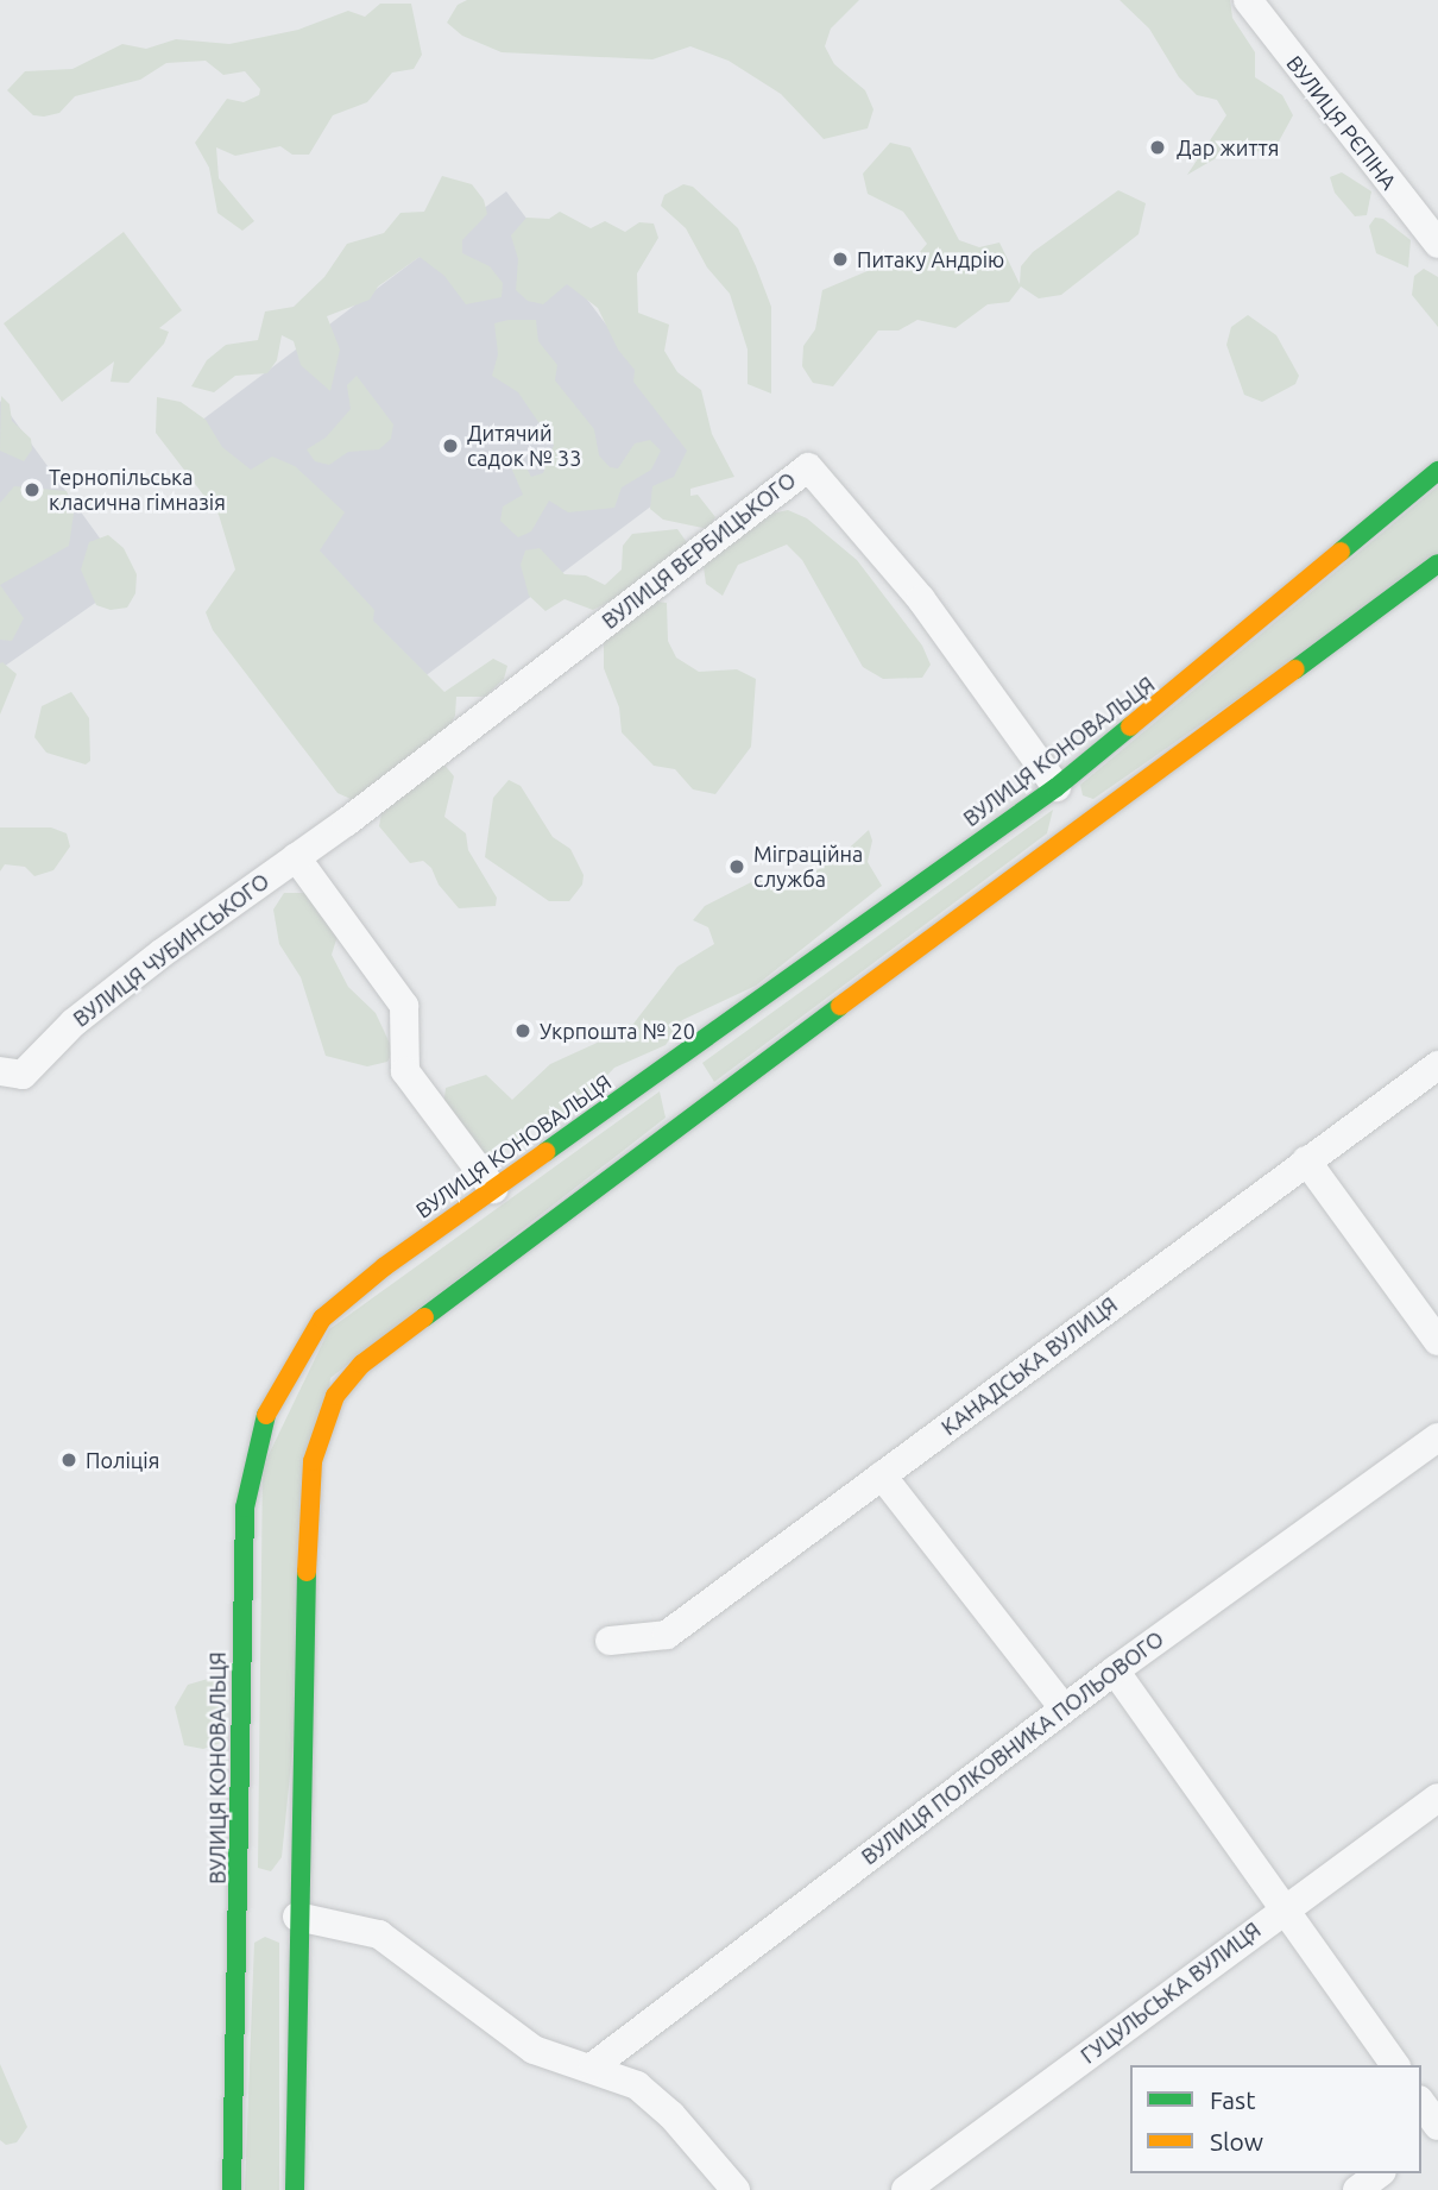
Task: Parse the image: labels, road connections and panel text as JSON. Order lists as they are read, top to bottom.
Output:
{
  "streets": {
    "main road": ["ВУЛИЦЯ КОНОВАЛЬЦЯ"],
    "street": [
      "ВУЛИЦЯ РЄПІНА",
      "ВУЛИЦЯ ВЕРБИЦЬКОГО",
      "ВУЛИЦЯ ЧУБИНСЬКОГО",
      "КАНАДСЬКА ВУЛИЦЯ",
      "ВУЛИЦЯ ПОЛКОВНИКА ПОЛЬОВОГО",
      "ГУЦУЛЬСЬКА ВУЛИЦЯ"
    ]
  },
  "crossings": [
    ["ВУЛИЦЯ ВЕРБИЦЬКОГО", "ВУЛИЦЯ КОНОВАЛЬЦЯ"],
    ["ВУЛИЦЯ ВЕРБИЦЬКОГО", "ВУЛИЦЯ ЧУБИНСЬКОГО"]
  ],
  "places": [
    "Дар життя",
    "Питаку Андрію",
    "Дитячий садок № 33",
    "Тернопільська класична гімназія",
    "Міграційна служба",
    "Укрпошта № 20",
    "Поліція"
  ],
  "legend": ["Fast", "Slow"]
}
